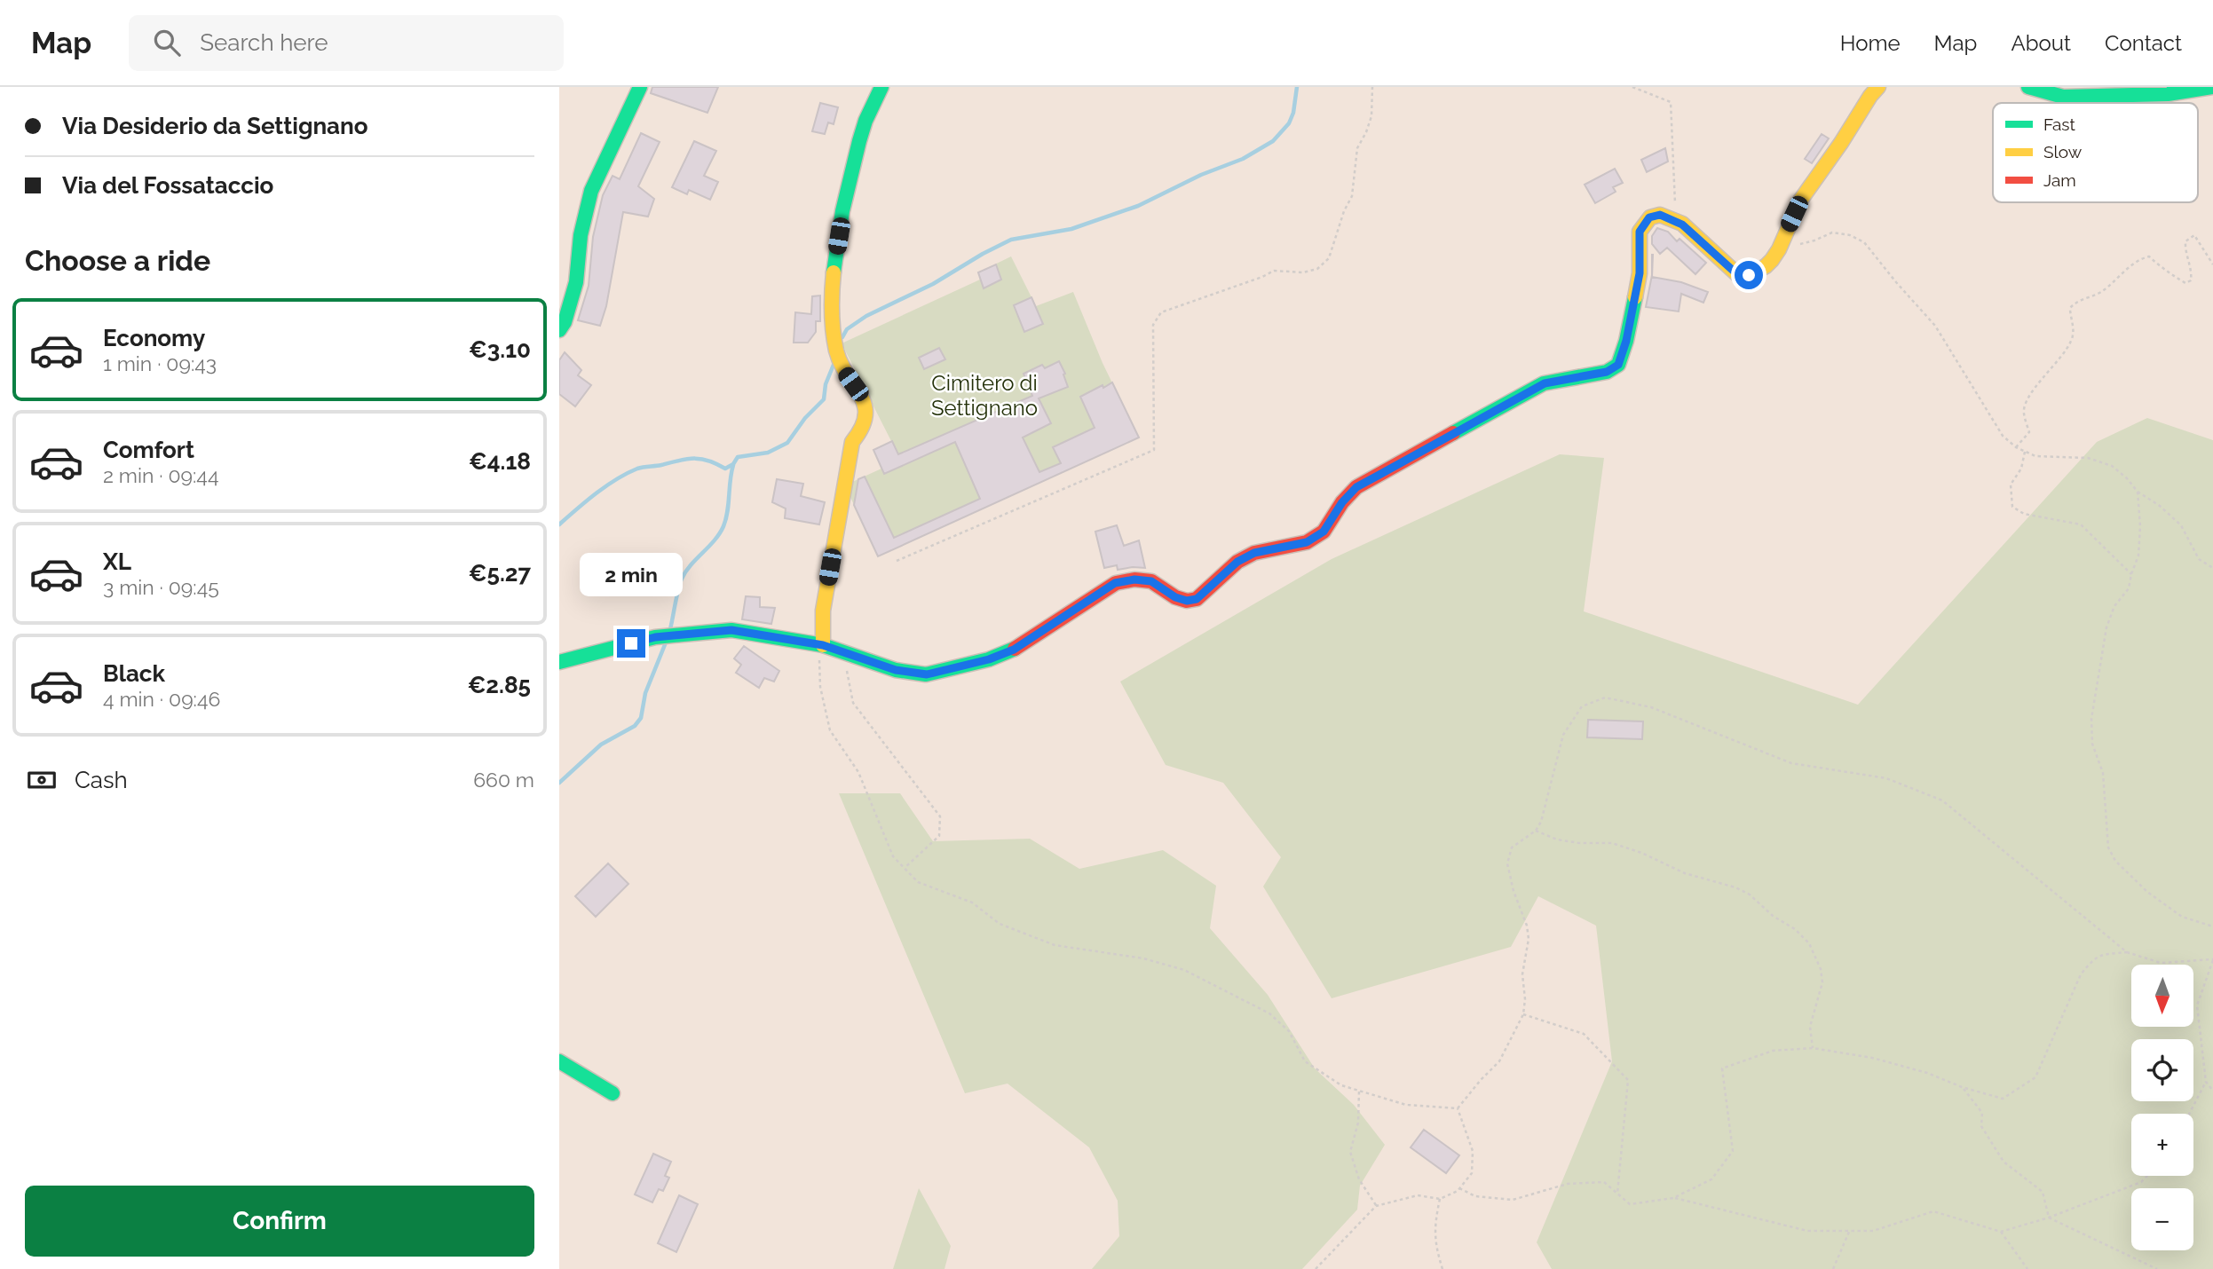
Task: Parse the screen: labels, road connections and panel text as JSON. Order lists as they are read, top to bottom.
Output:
{
  "parks": ["Cimitero di Settignano"],
  "legend": ["Fast", "Slow", "Jam"],
  "north": "bottom",
  "page": {
    "header": "Map",
    "search": "Search here",
    "nav": [
      "Home",
      "Map",
      "About",
      "Contact"
    ],
    "banner": ["Via Desiderio da Settignano", "Via del Fossataccio"],
    "heading": "Choose a ride",
    "list": [
      {
        "name": "Economy",
        "note": "1 min · 09:43",
        "value": "€3.10"
      },
      {
        "name": "Comfort",
        "note": "2 min · 09:44",
        "value": "€4.18"
      },
      {
        "name": "XL",
        "note": "3 min · 09:45",
        "value": "€5.27"
      },
      {
        "name": "Black",
        "note": "4 min · 09:46",
        "value": "€2.85"
      }
    ],
    "bubble": "2 min",
    "pay": ["Cash", "660 m"],
    "map_buttons": ["+", "−"],
    "buttons": "Confirm"
  }
}
